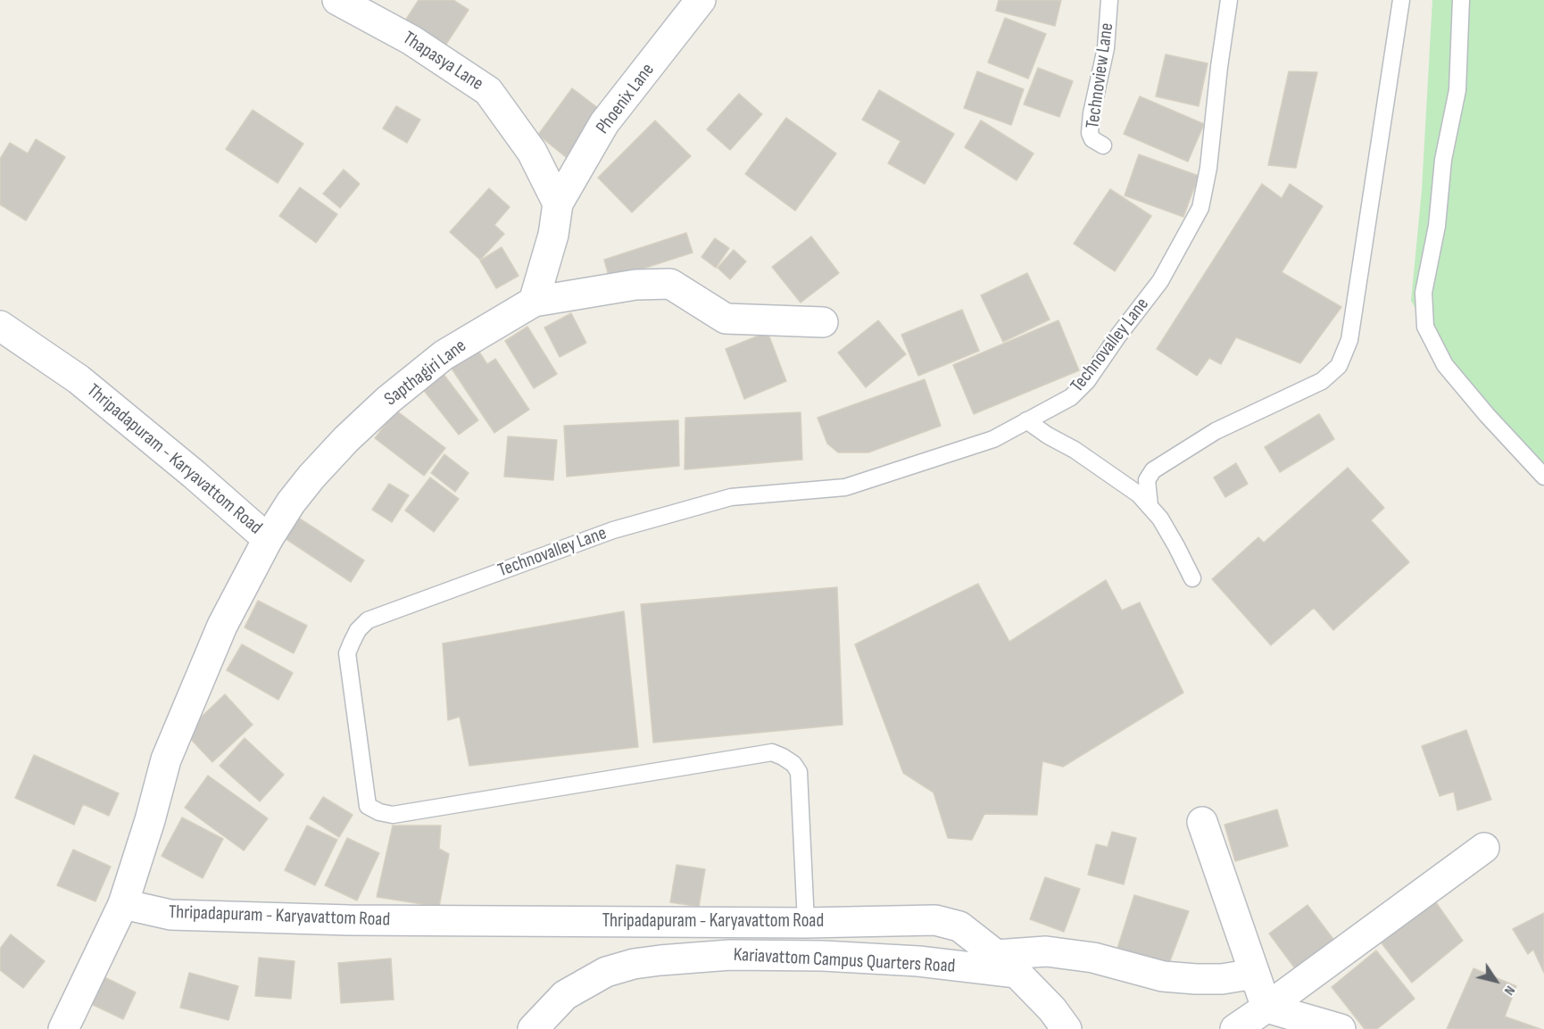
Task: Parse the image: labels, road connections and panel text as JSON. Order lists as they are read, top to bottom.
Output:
{
  "streets": {
    "street": [
      "Thapasya Lane",
      "Phoenix Lane",
      "Sapthagiri Lane",
      "Thripadapuram - Karyavattom Road",
      "Kariavattom Campus Quarters Road"
    ],
    "lane": ["Technoview Lane", "Technovalley Lane"]
  },
  "crossings": [
    ["Thapasya Lane", "Phoenix Lane"],
    ["Technovalley Lane", "Thripadapuram - Karyavattom Road"],
    ["Sapthagiri Lane", "Thripadapuram - Karyavattom Road"],
    ["Thripadapuram - Karyavattom Road", "Kariavattom Campus Quarters Road"]
  ],
  "north": "bottom right"
}
